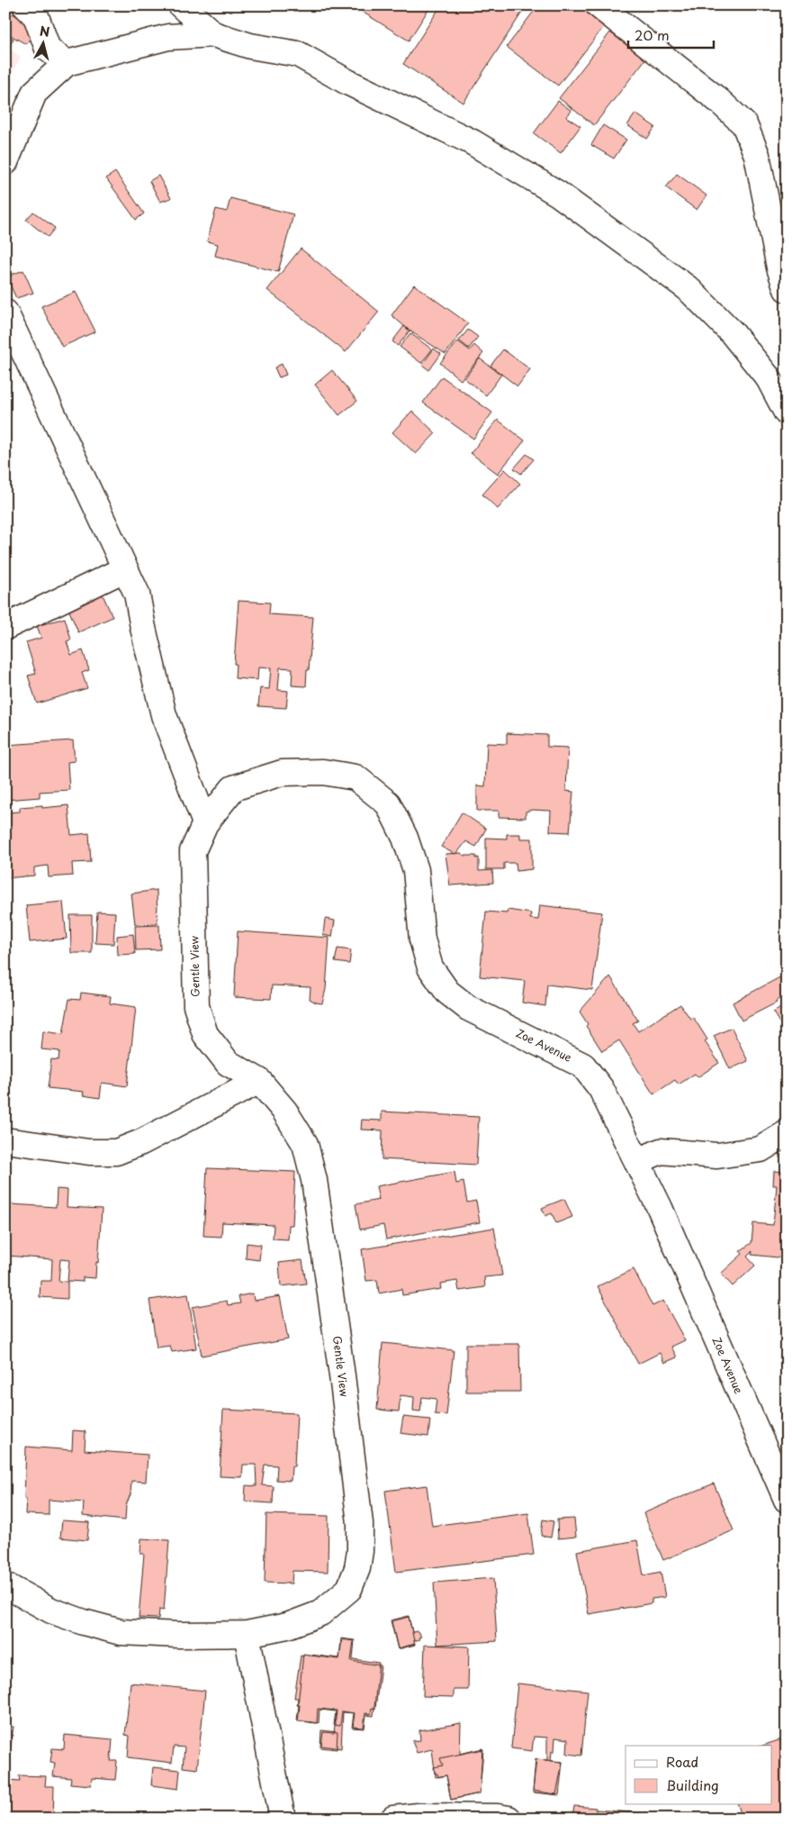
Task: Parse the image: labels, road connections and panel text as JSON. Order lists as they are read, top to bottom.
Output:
{
  "streets": {
    "street": ["Gentle View", "Zoe Avenue"]
  },
  "crossings": [
    ["Gentle View", "Zoe Avenue"]
  ],
  "legend": ["Road", "Building"],
  "scale_bar": "20 m",
  "north": "top"
}
